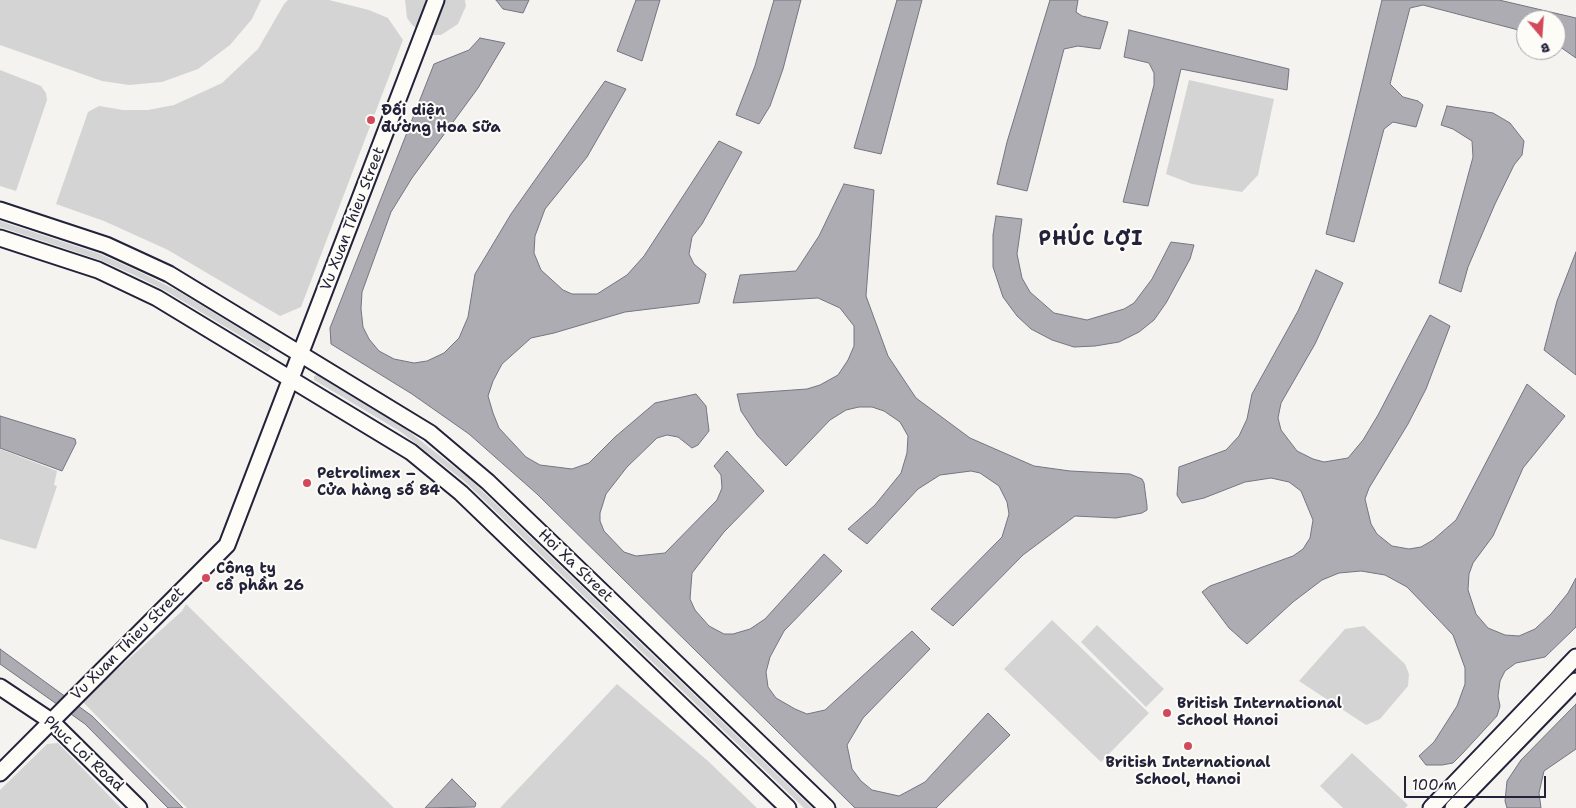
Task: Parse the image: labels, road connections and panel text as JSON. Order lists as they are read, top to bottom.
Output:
{
  "streets": {
    "main road": ["Vu Xuan Thieu Street", "Hoi Xa Street", "Phuc Loi Road"]
  },
  "crossings": [
    ["Vu Xuan Thieu Street", "Hoi Xa Street"],
    ["Vu Xuan Thieu Street", "Phuc Loi Road"]
  ],
  "districts": ["PHÚC LỢI"],
  "places": [
    "Đối diện đường Hoa Sữa",
    "Petrolimex – Cửa hàng số 84",
    "Công ty cổ phần 26",
    "British International School Hanoi",
    "British International School, Hanoi"
  ],
  "scale_bar": "100 m",
  "north": "bottom"
}
